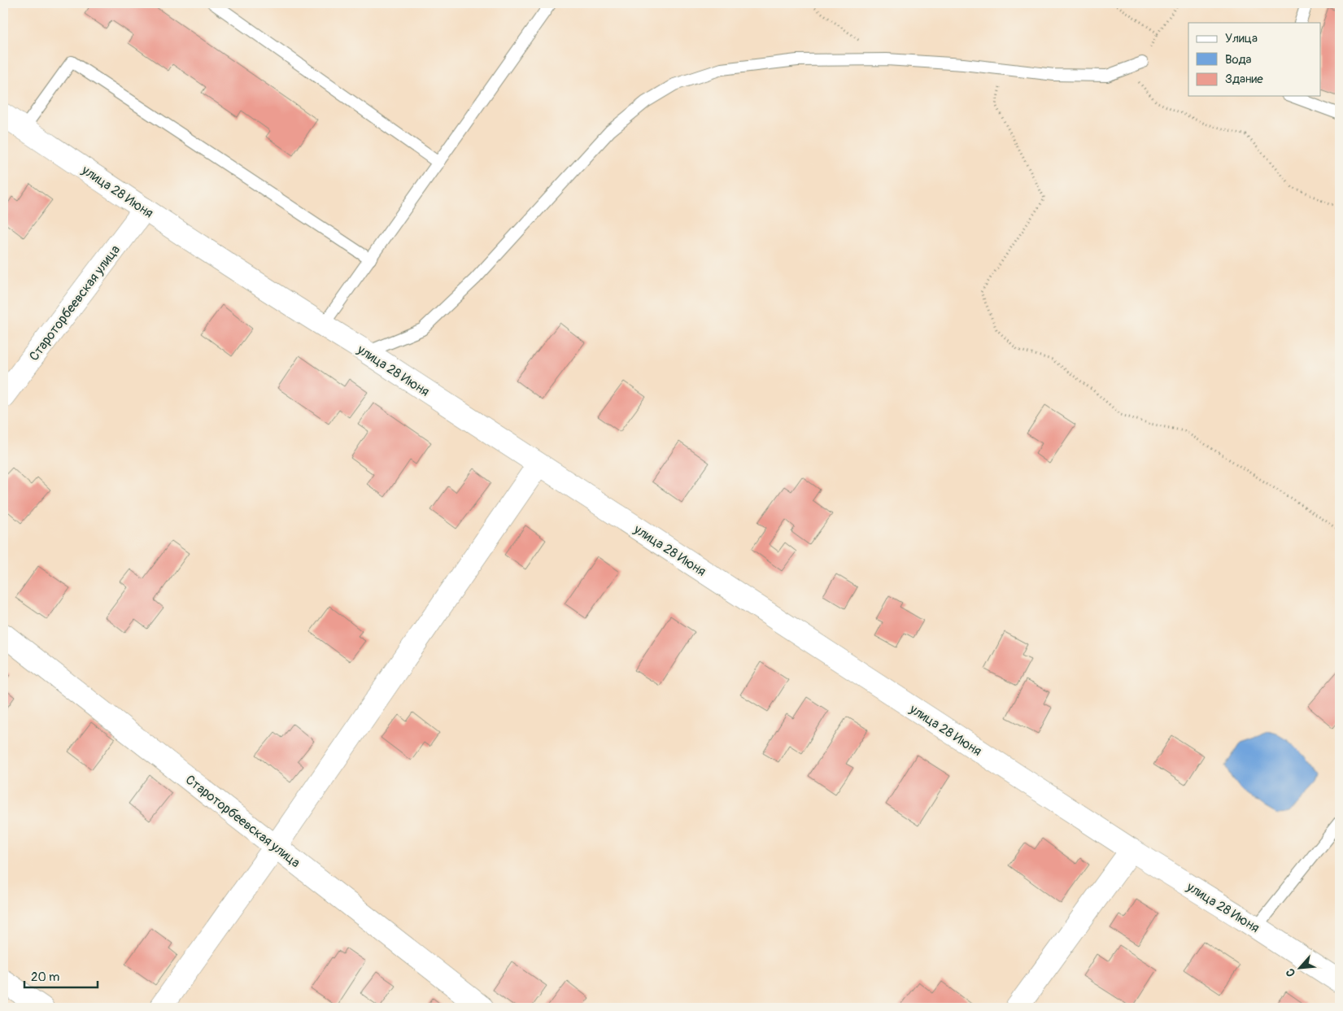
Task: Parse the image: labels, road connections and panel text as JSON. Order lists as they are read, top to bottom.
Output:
{
  "streets": {
    "street": ["улица 28 Июня", "Староторбеевская улица"]
  },
  "crossings": [
    ["улица 28 Июня", "Староторбеевская улица"]
  ],
  "legend": ["Улица", "Вода", "Здание"],
  "scale_bar": "20 m",
  "north": "bottom left"
}
